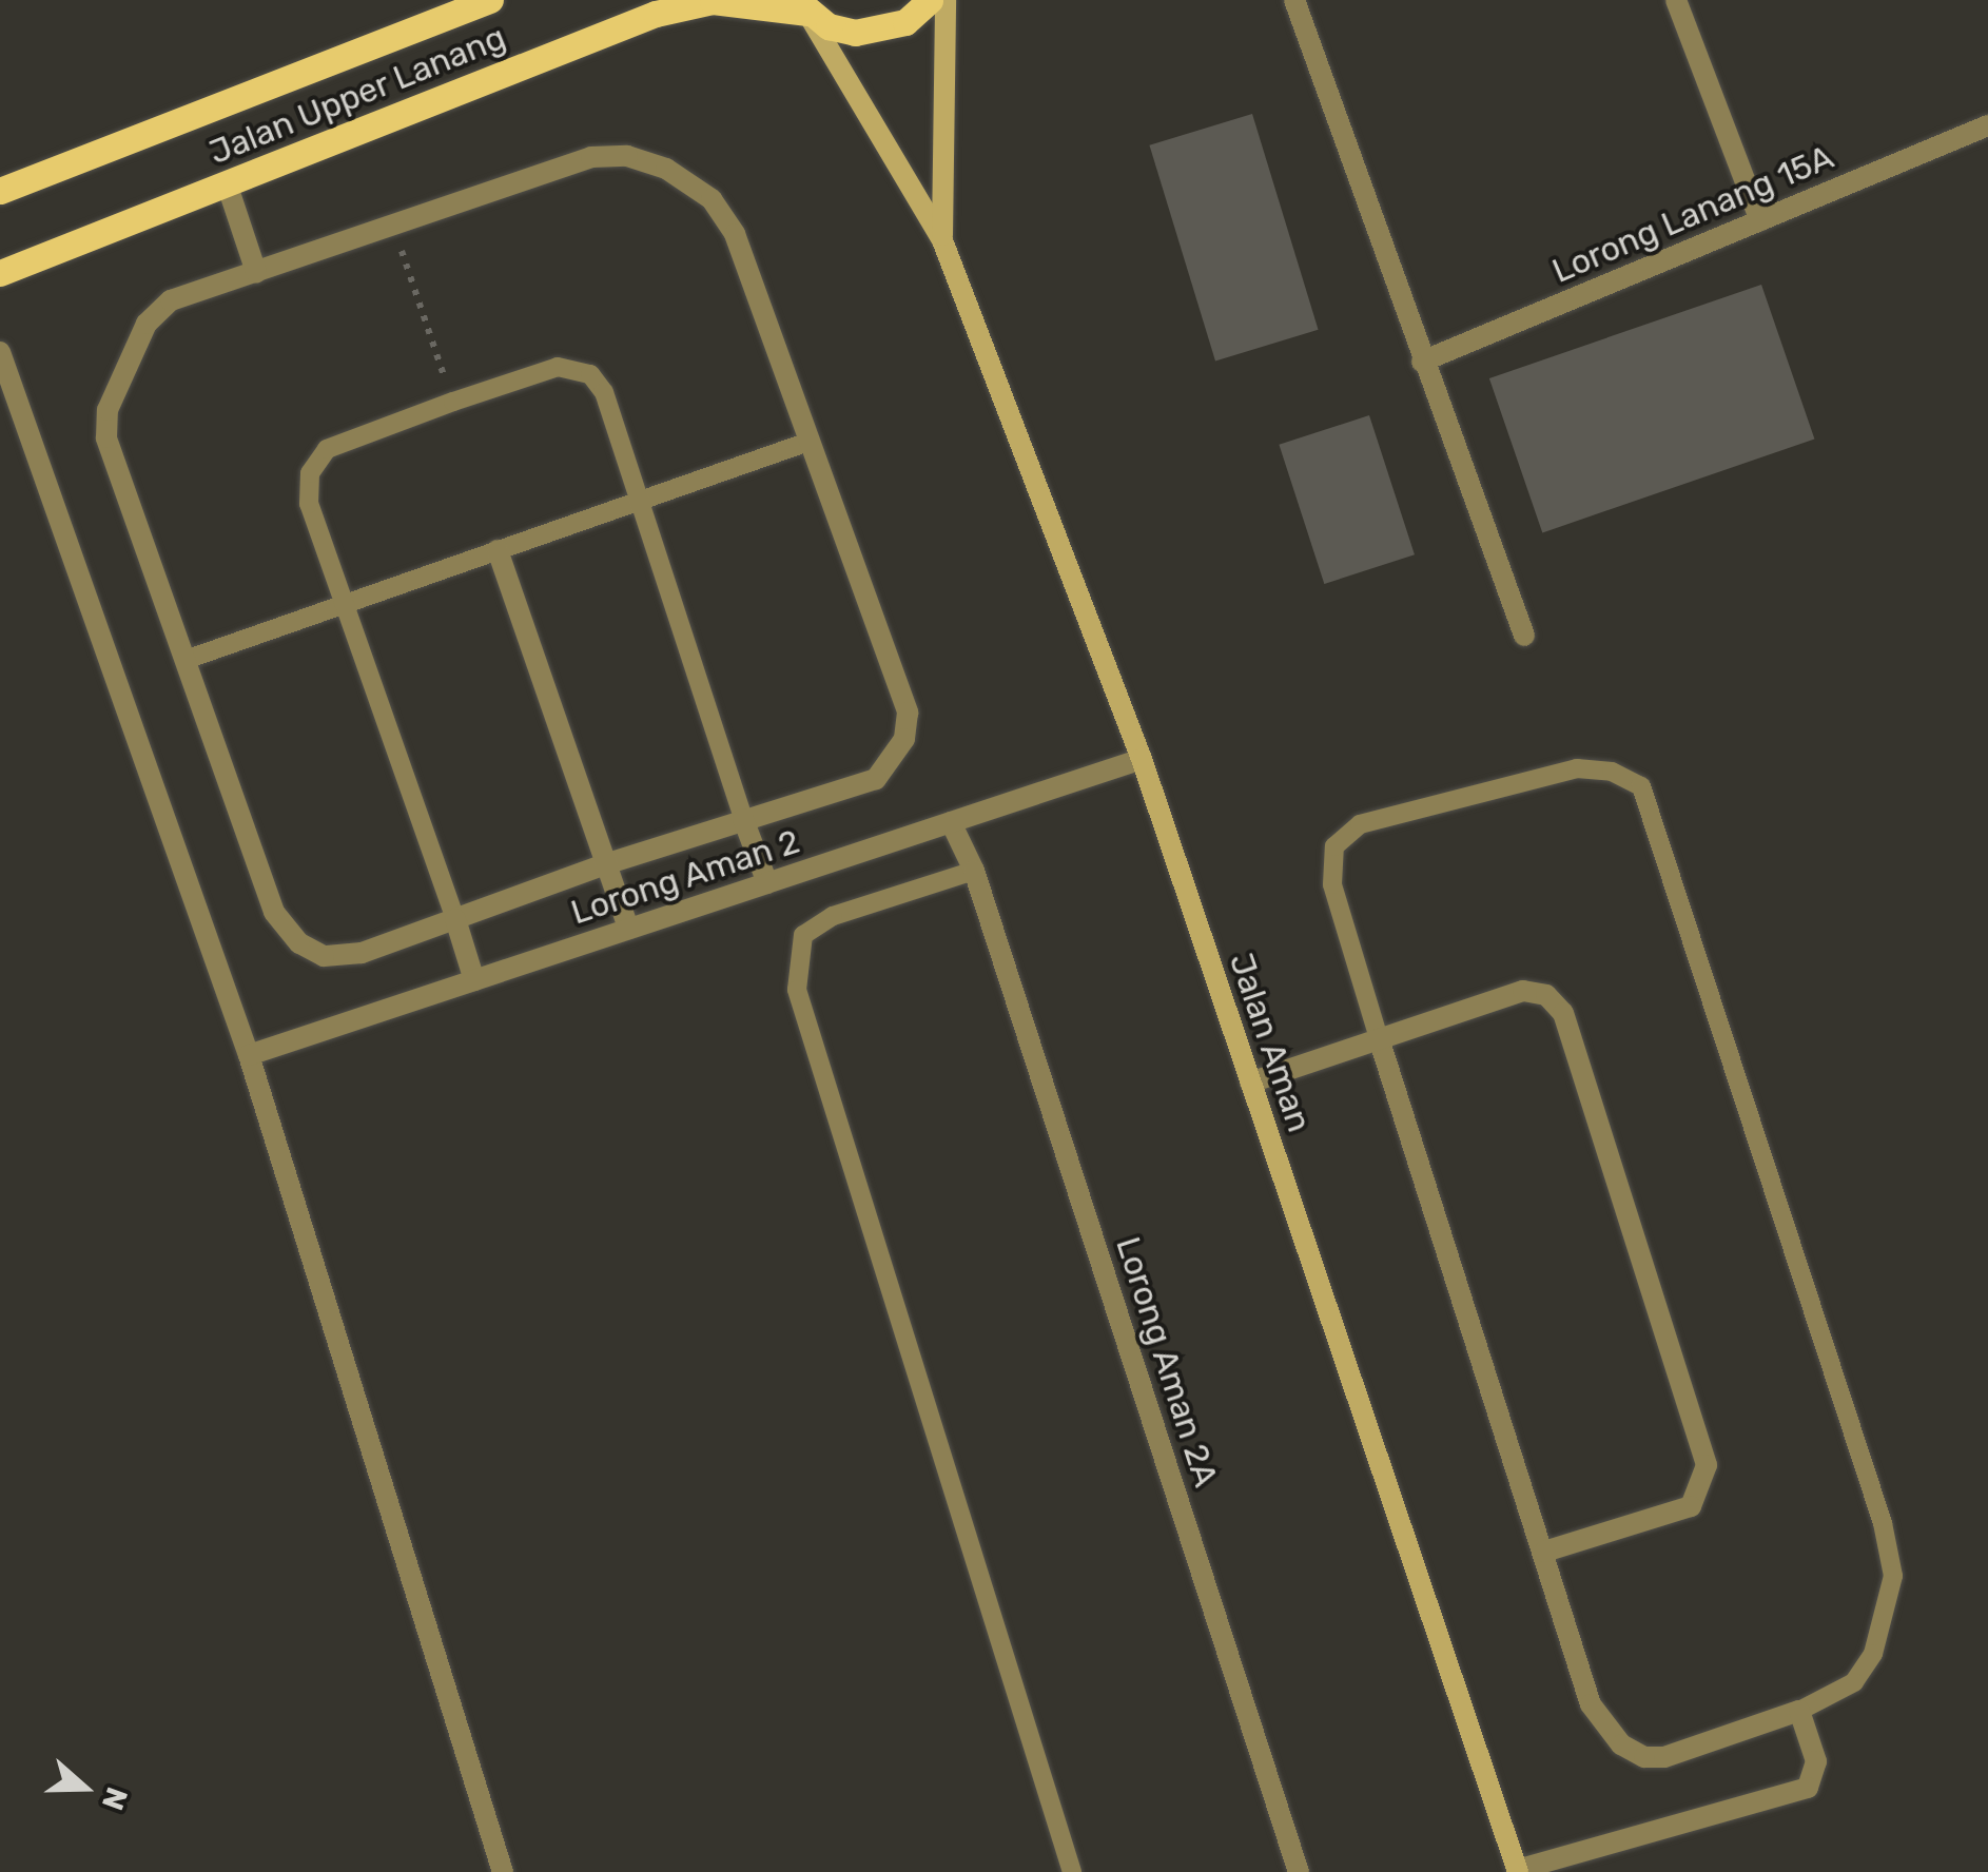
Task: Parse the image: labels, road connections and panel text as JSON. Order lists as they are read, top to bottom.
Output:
{
  "streets": {
    "main road": ["Jalan Upper Lanang"],
    "street": [
      "Lorong Lanang 15A",
      "Lorong Aman 2",
      "Jalan Aman",
      "Lorong Aman 2A"
    ]
  },
  "crossings": [
    ["Lorong Aman 2", "Jalan Aman"],
    ["Lorong Aman 2", "Lorong Aman 2A"]
  ],
  "north": "right"
}
